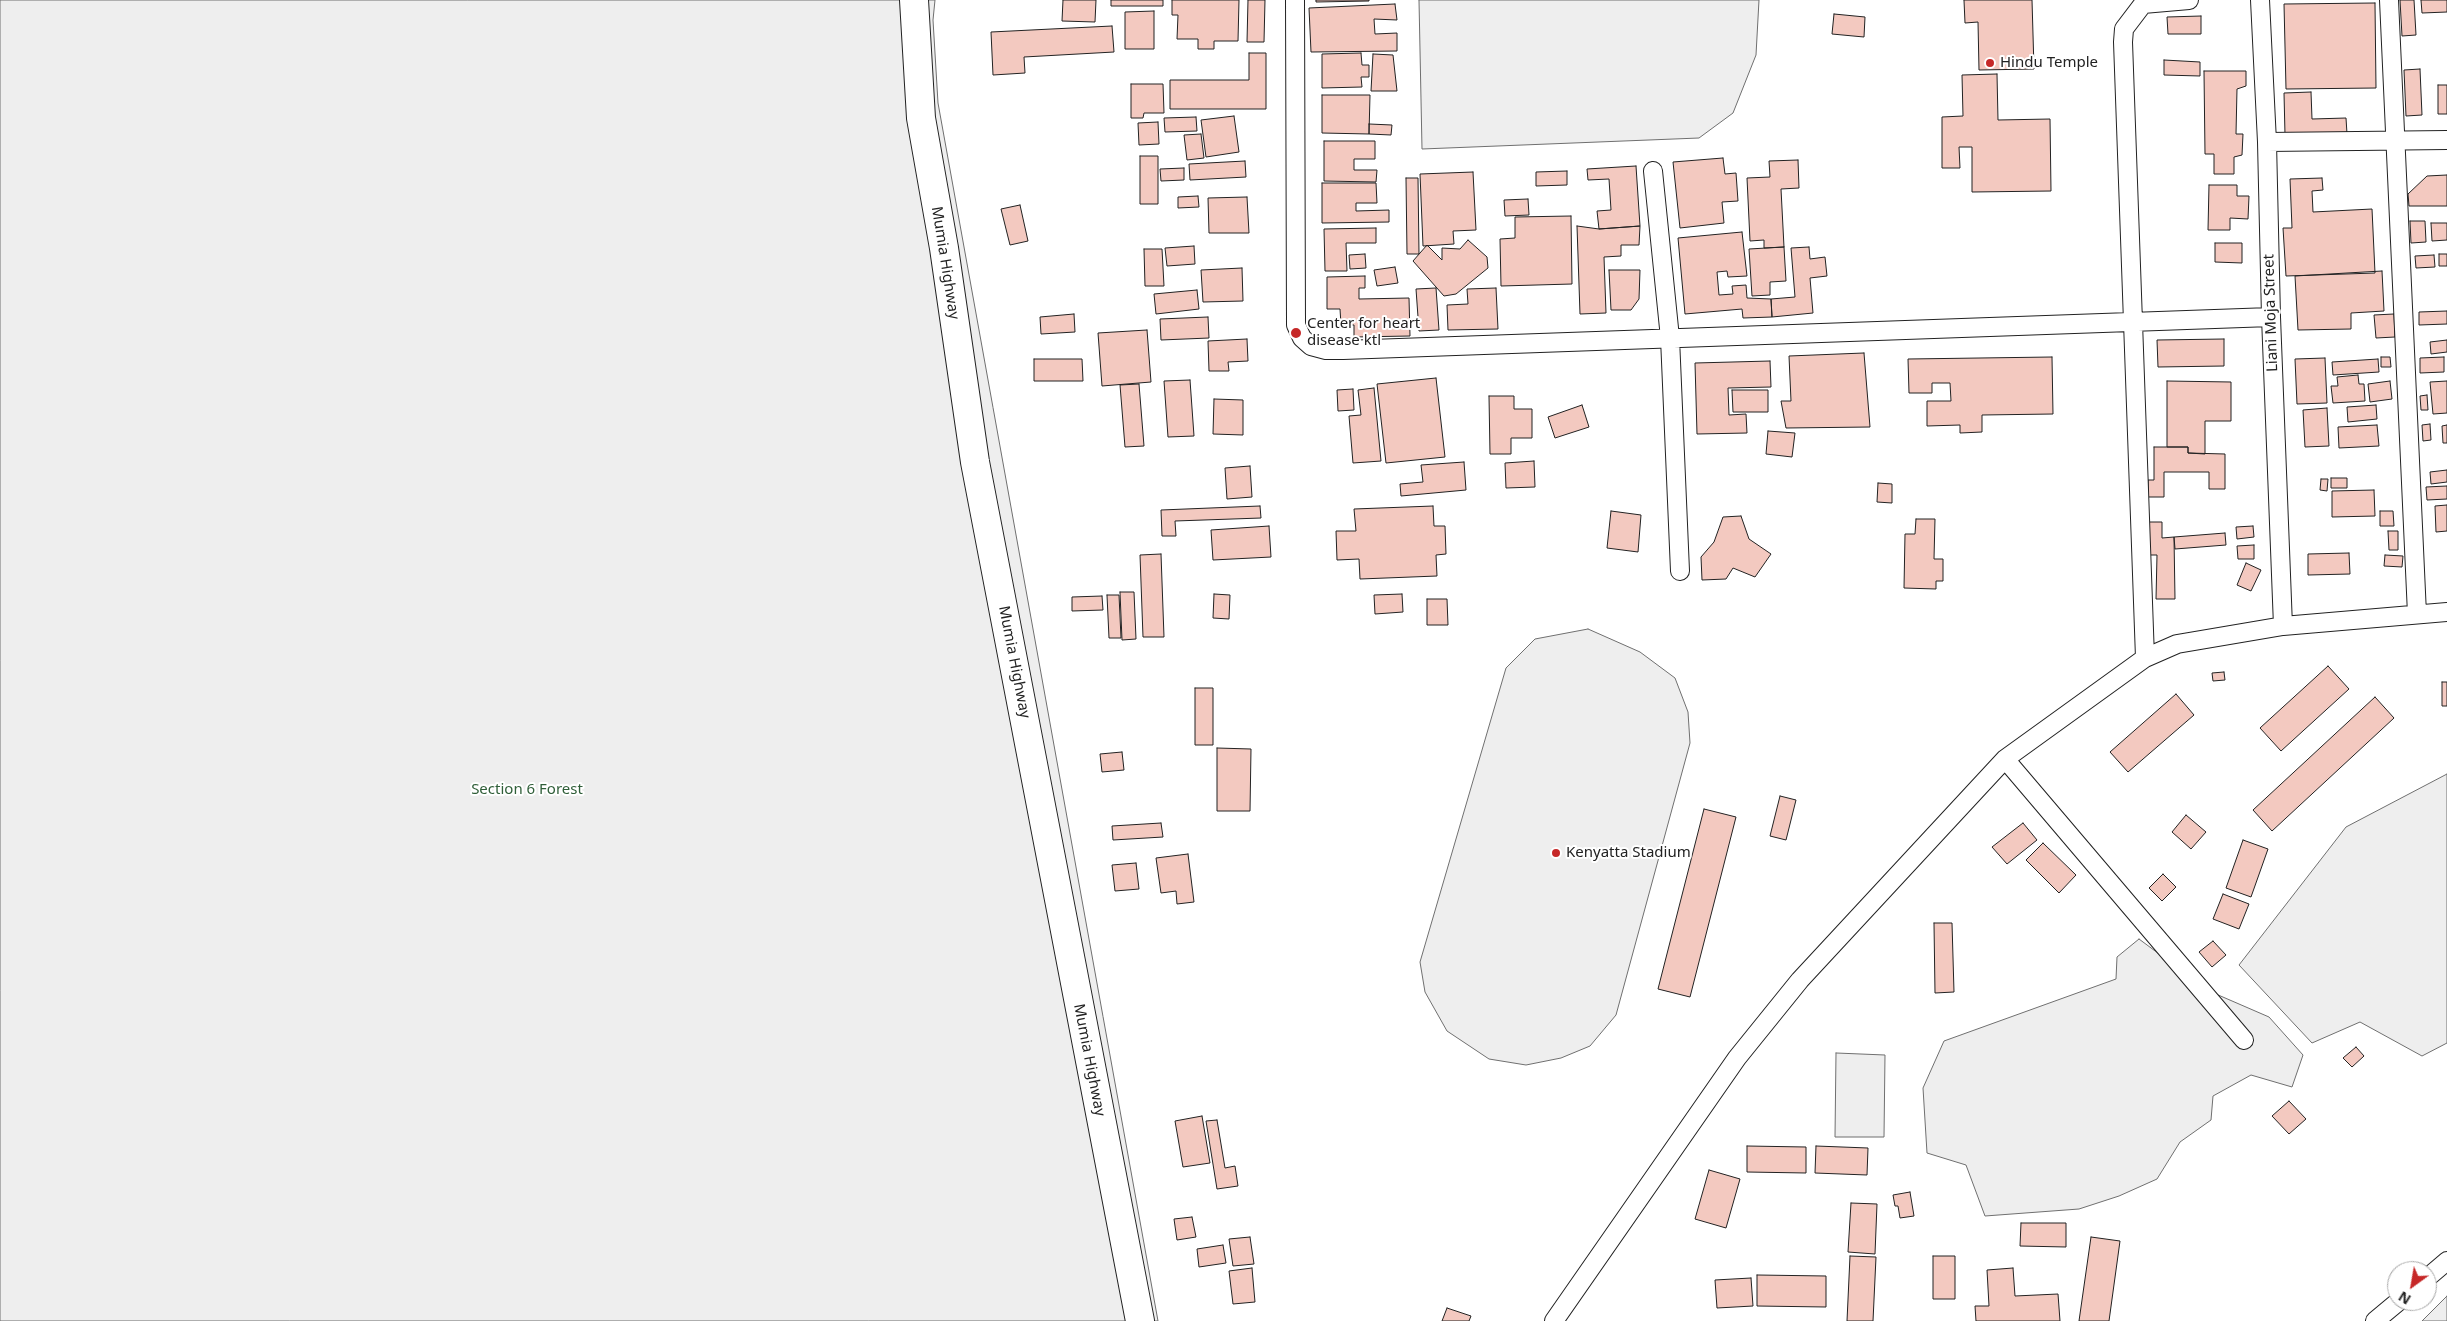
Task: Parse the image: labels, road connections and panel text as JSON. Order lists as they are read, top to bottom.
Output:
{
  "streets": {
    "highway": ["Mumia Highway"],
    "street": ["Liani Moja Street"]
  },
  "parks": ["Section 6 Forest"],
  "places": ["Hindu Temple", "Center for heart disease ktl", "Kenyatta Stadium"],
  "north": "bottom left"
}
